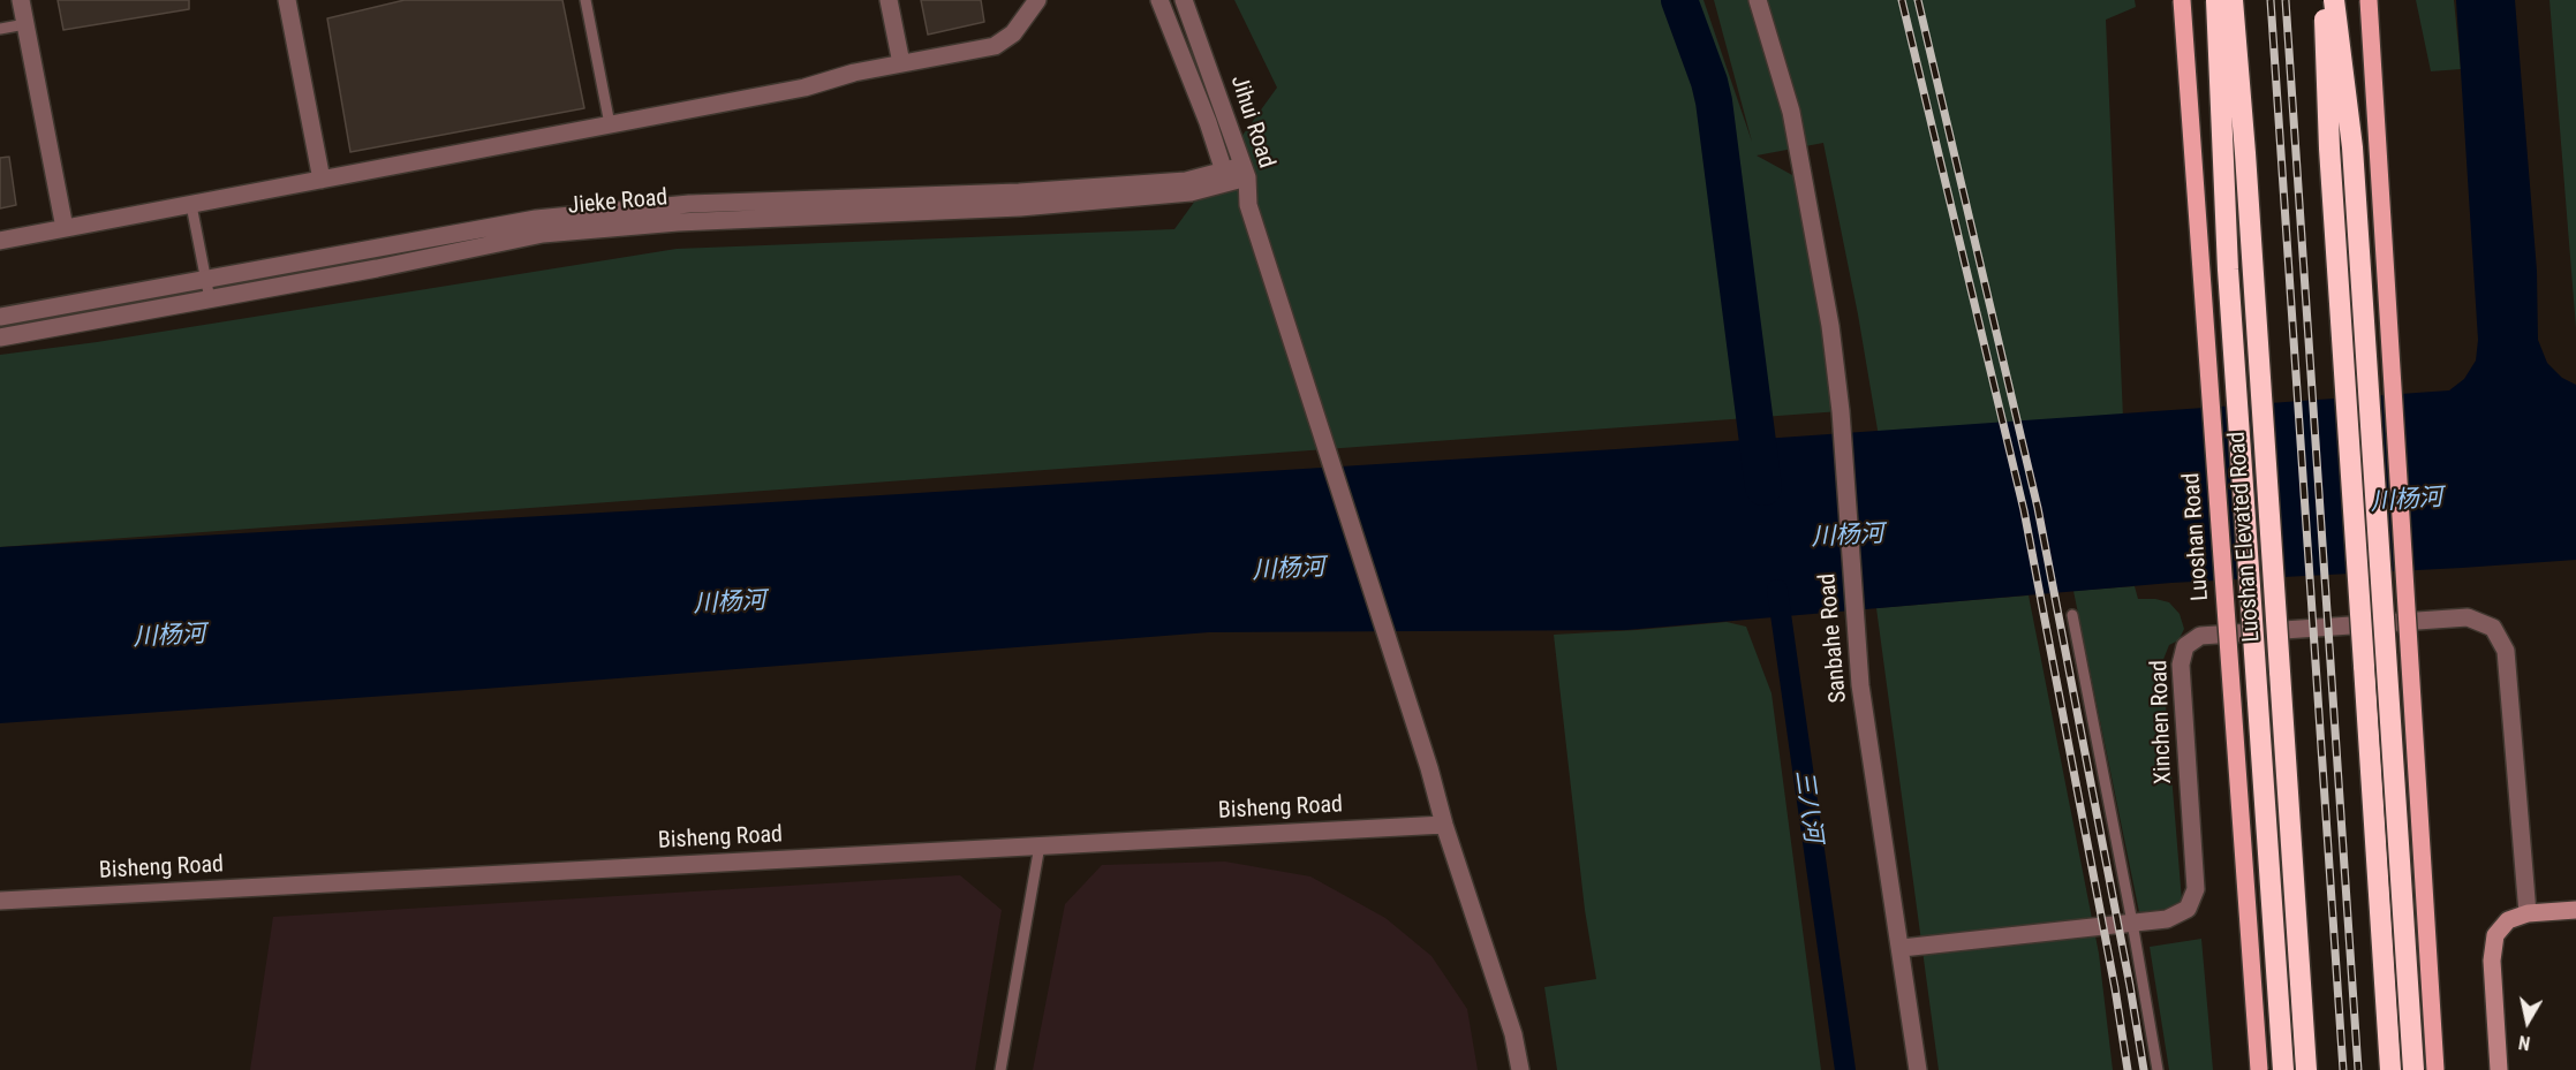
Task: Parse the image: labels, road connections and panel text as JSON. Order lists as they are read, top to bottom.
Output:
{
  "streets": {
    "highway": ["Luoshan Elevated Road"],
    "main road": ["Luoshan Road"],
    "street": [
      "Jihui Road",
      "Jieke Road",
      "Sanbahe Road",
      "Xinchen Road",
      "Bisheng Road"
    ]
  },
  "crossings": [
    ["Jihui Road", "Jieke Road"],
    ["Sanbahe Road", "Xinchen Road"]
  ],
  "water": ["川杨河", "三八河"],
  "north": "bottom"
}
